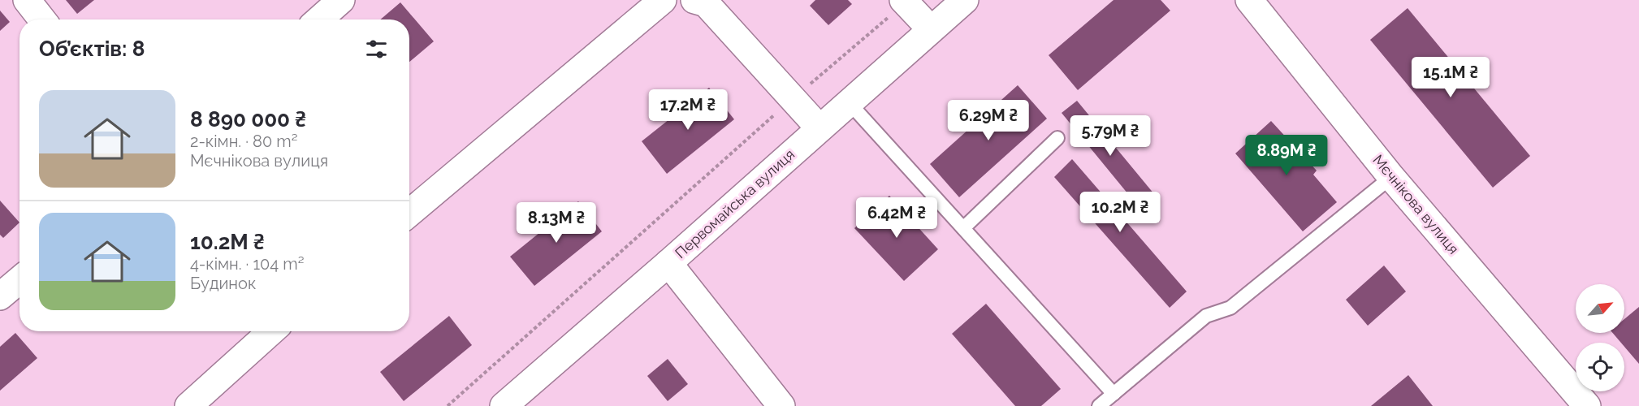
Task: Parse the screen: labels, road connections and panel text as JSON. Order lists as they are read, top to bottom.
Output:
{
  "streets": {
    "street": ["Первомайська вулиця", "Мєчнікова вулиця"]
  },
  "north": "top right",
  "page": {
    "heading": "Об’єктів: 8",
    "price": [
      "15.1M ₴",
      "17.2M ₴",
      "6.29M ₴",
      "5.79M ₴",
      "8.89M ₴",
      "10.2M ₴",
      "6.42M ₴",
      "8.13M ₴"
    ],
    "list": [
      {
        "name": "8 890 000 ₴",
        "note": "2-кімн. · 80 m² · Мєчнікова вулиця"
      },
      {
        "name": "10.2M ₴",
        "note": "4-кімн. · 104 m² · Будинок"
      }
    ]
  }
}
